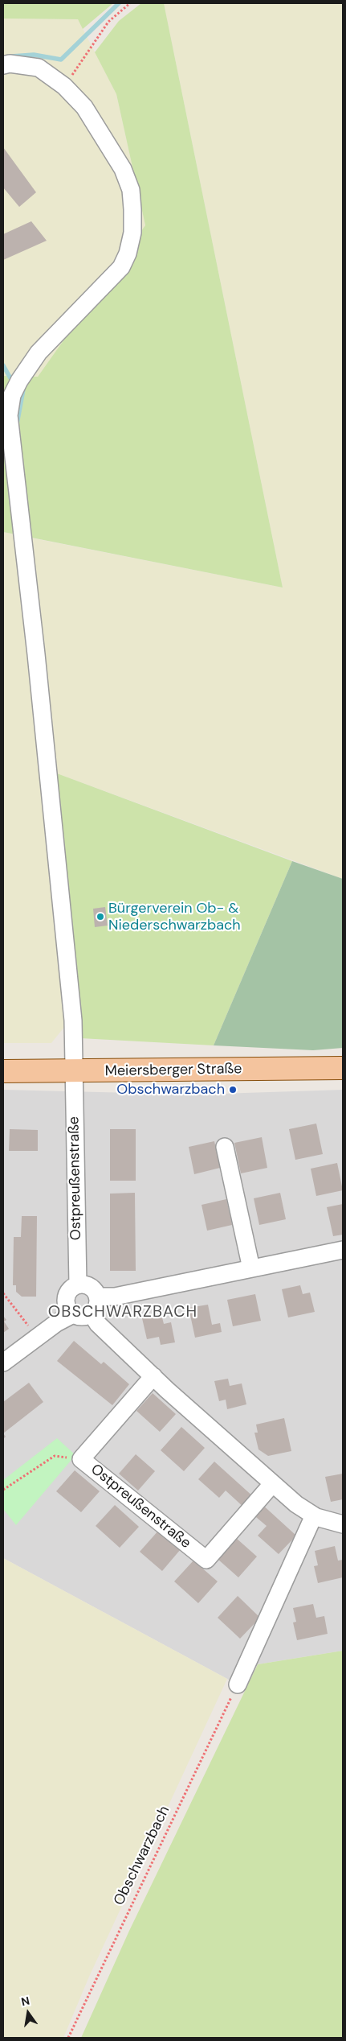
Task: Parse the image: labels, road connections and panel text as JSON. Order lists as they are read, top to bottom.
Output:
{
  "streets": {
    "main road": ["Meiersberger Straße"],
    "street": ["Ostpreußenstraße"],
    "path": ["Obschwarzbach"]
  },
  "crossings": [
    ["Meiersberger Straße", "Ostpreußenstraße"]
  ],
  "districts": ["OBSCHWARZBACH"],
  "places": ["Bürgerverein Ob- & Niederschwarzbach", "Obschwarzbach"],
  "north": "top"
}
